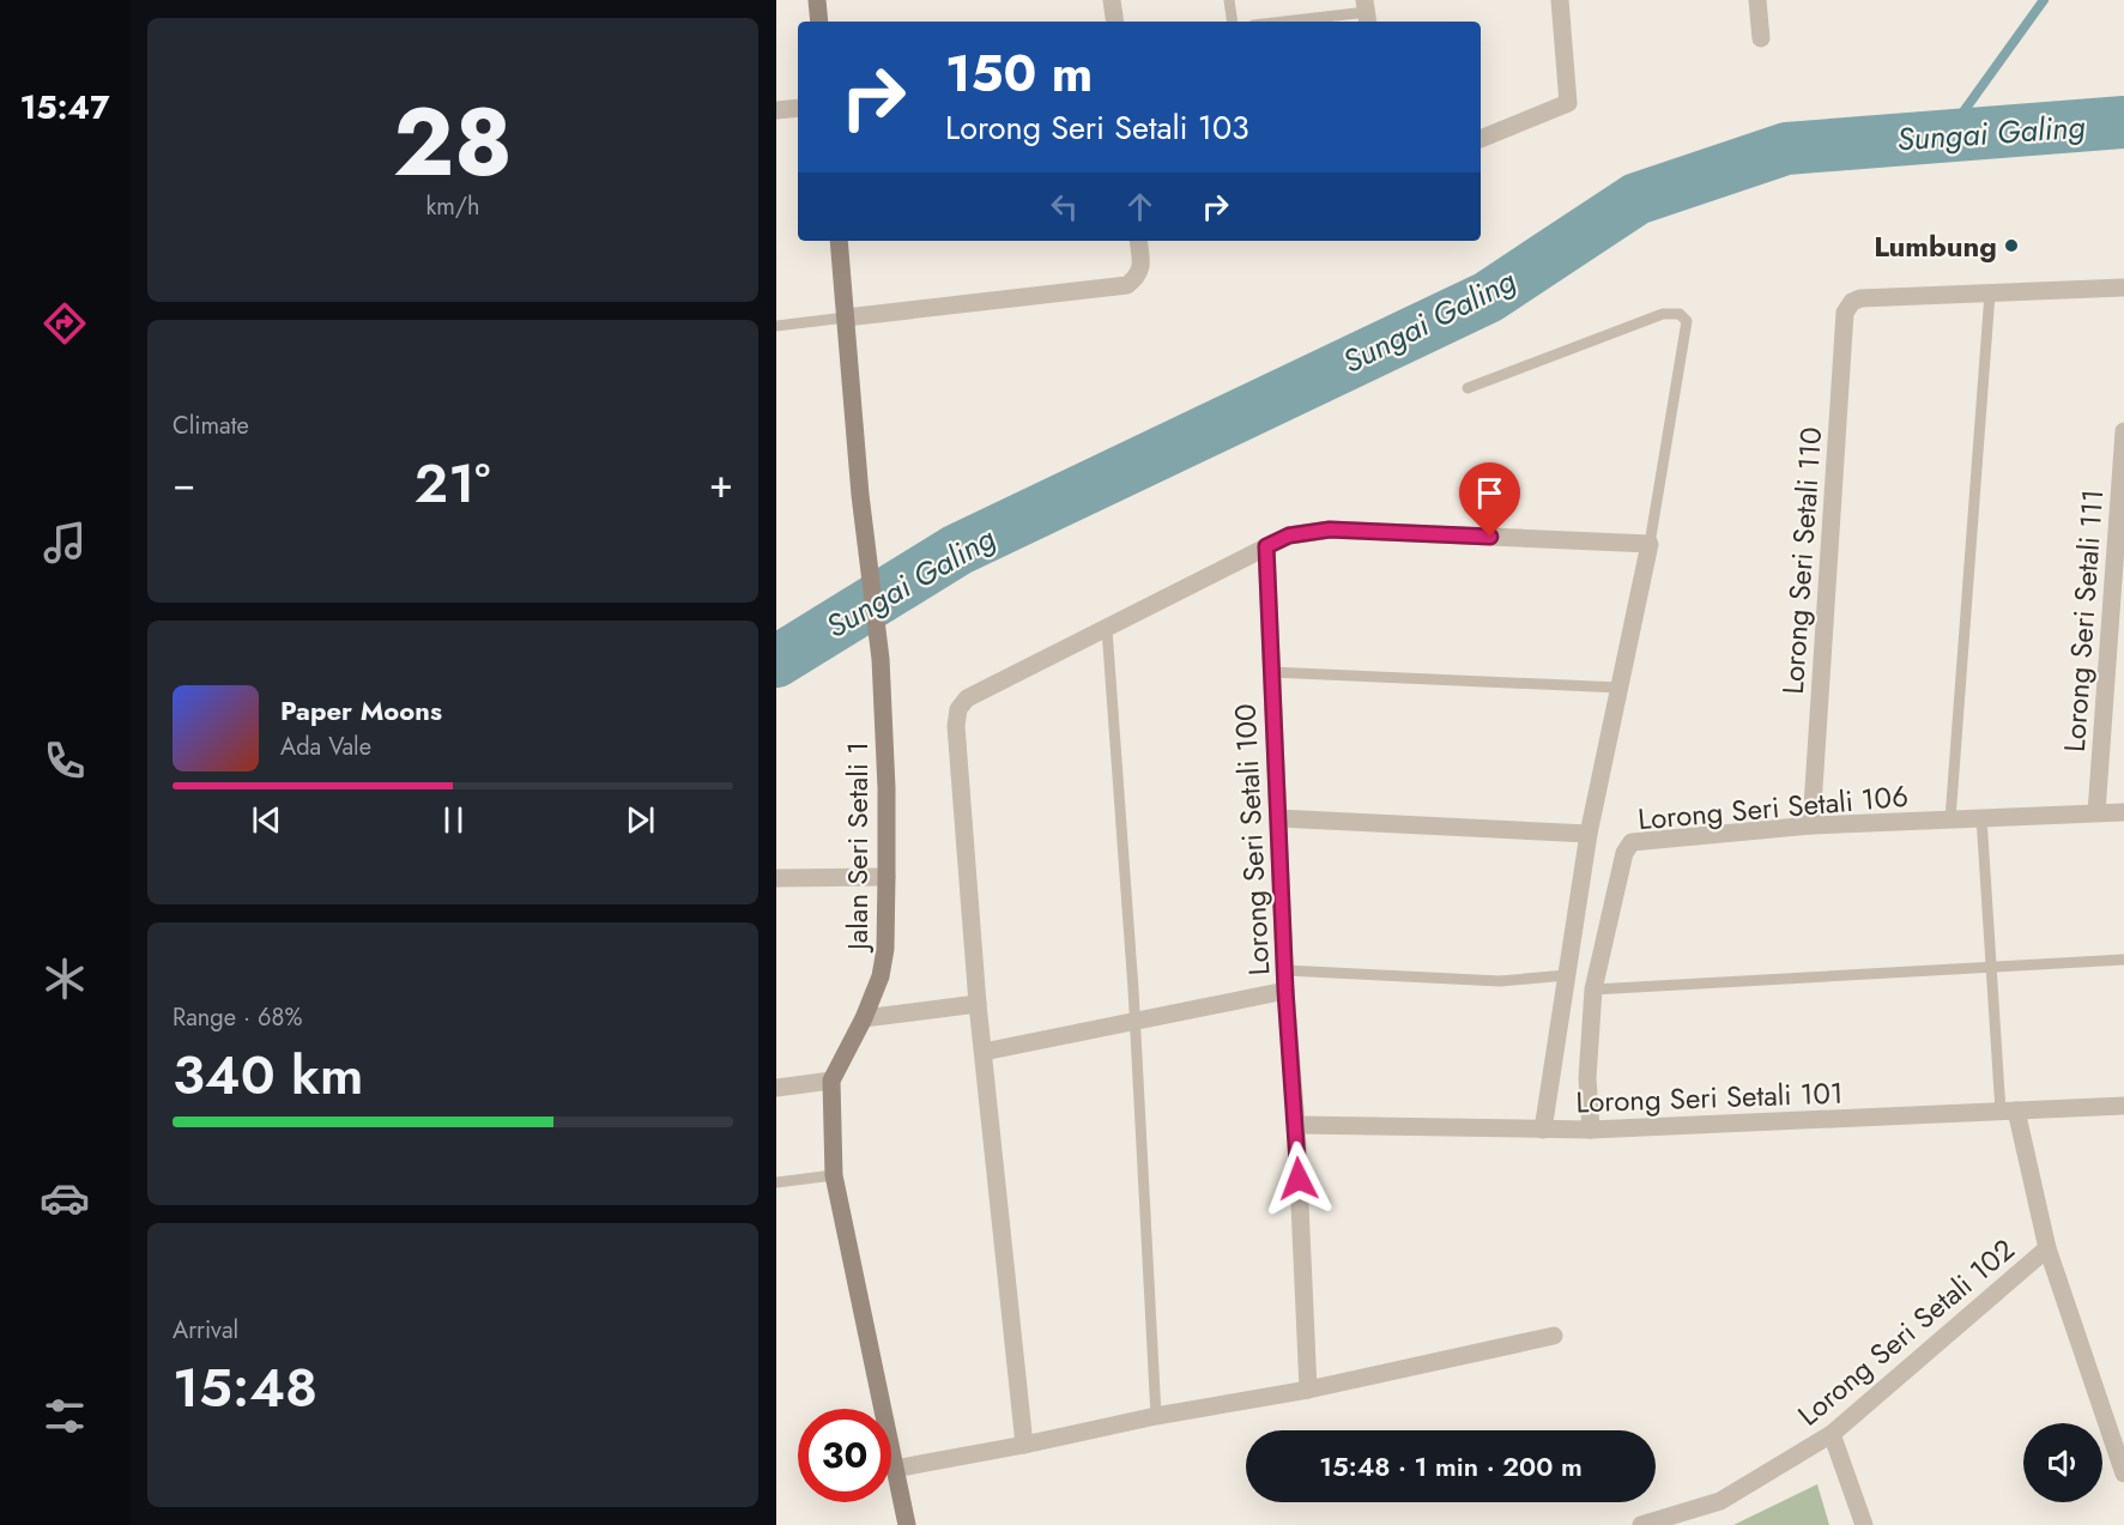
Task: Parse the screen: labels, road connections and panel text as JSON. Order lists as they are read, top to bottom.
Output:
{
  "streets": {
    "street": [
      "Lorong Seri Setali 110",
      "Lorong Seri Setali 111",
      "Lorong Seri Setali 106",
      "Lorong Seri Setali 100",
      "Jalan Seri Setali 1",
      "Lorong Seri Setali 101",
      "Lorong Seri Setali 102"
    ]
  },
  "crossings": [
    ["Lorong Seri Setali 110", "Lorong Seri Setali 106"],
    ["Lorong Seri Setali 111", "Lorong Seri Setali 106"],
    ["Lorong Seri Setali 106", "Lorong Seri Setali 101"],
    ["Lorong Seri Setali 100", "Lorong Seri Setali 101"]
  ],
  "water": ["Sungai Galing"],
  "places": ["Lumbung"],
  "page": {
    "tabs": "15:47",
    "tile": [
      ["28", "km/h"],
      "Climate",
      ["Range · 68%", "340 km"],
      ["Arrival", "15:48"]
    ],
    "turn": ["150 m", "Lorong Seri Setali 103"],
    "heat": ["−", "21°", "+"],
    "song": ["Paper Moons", "Ada Vale"],
    "limit": "30",
    "trip": "15:48 · 1 min · 200 m"
  }
}
